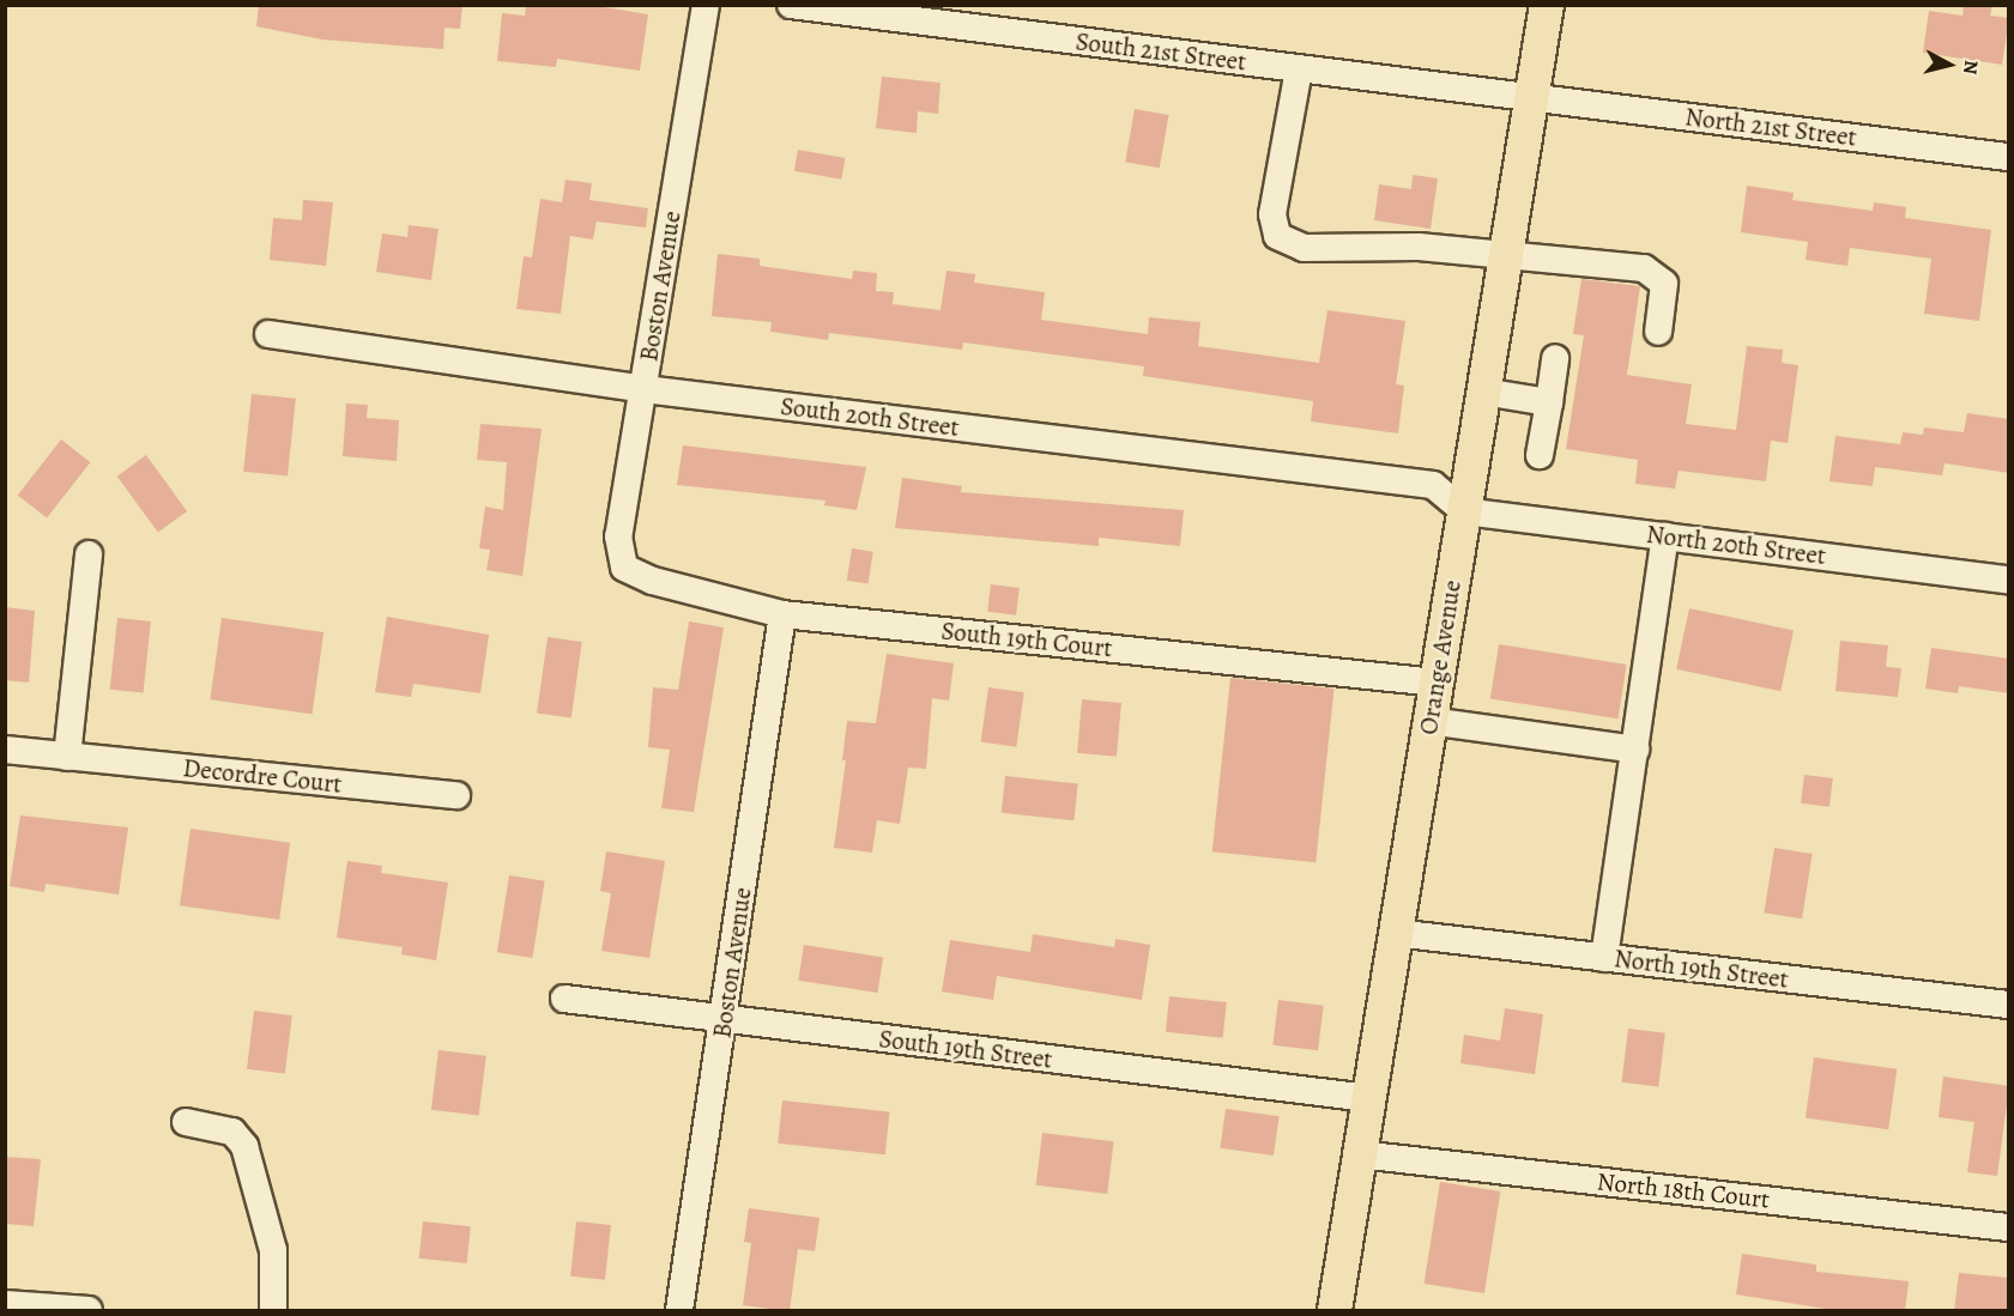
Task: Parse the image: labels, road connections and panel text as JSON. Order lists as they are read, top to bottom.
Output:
{
  "streets": {
    "main road": ["Orange Avenue"],
    "street": [
      "South 21st Street",
      "North 21st Street",
      "Boston Avenue",
      "South 20th Street",
      "North 20th Street",
      "South 19th Court",
      "Decordre Court",
      "North 19th Street",
      "South 19th Street",
      "North 18th Court"
    ]
  },
  "crossings": [
    ["South 21st Street", "North 21st Street"],
    ["South 21st Street", "Orange Avenue"],
    ["North 21st Street", "Orange Avenue"],
    ["Boston Avenue", "South 20th Street"],
    ["Boston Avenue", "South 19th Court"],
    ["Boston Avenue", "South 19th Street"],
    ["South 20th Street", "North 20th Street"],
    ["South 20th Street", "Orange Avenue"],
    ["North 20th Street", "Orange Avenue"],
    ["South 19th Court", "Orange Avenue"],
    ["Orange Avenue", "North 19th Street"],
    ["Orange Avenue", "South 19th Street"],
    ["Orange Avenue", "North 18th Court"]
  ],
  "north": "right"
}
